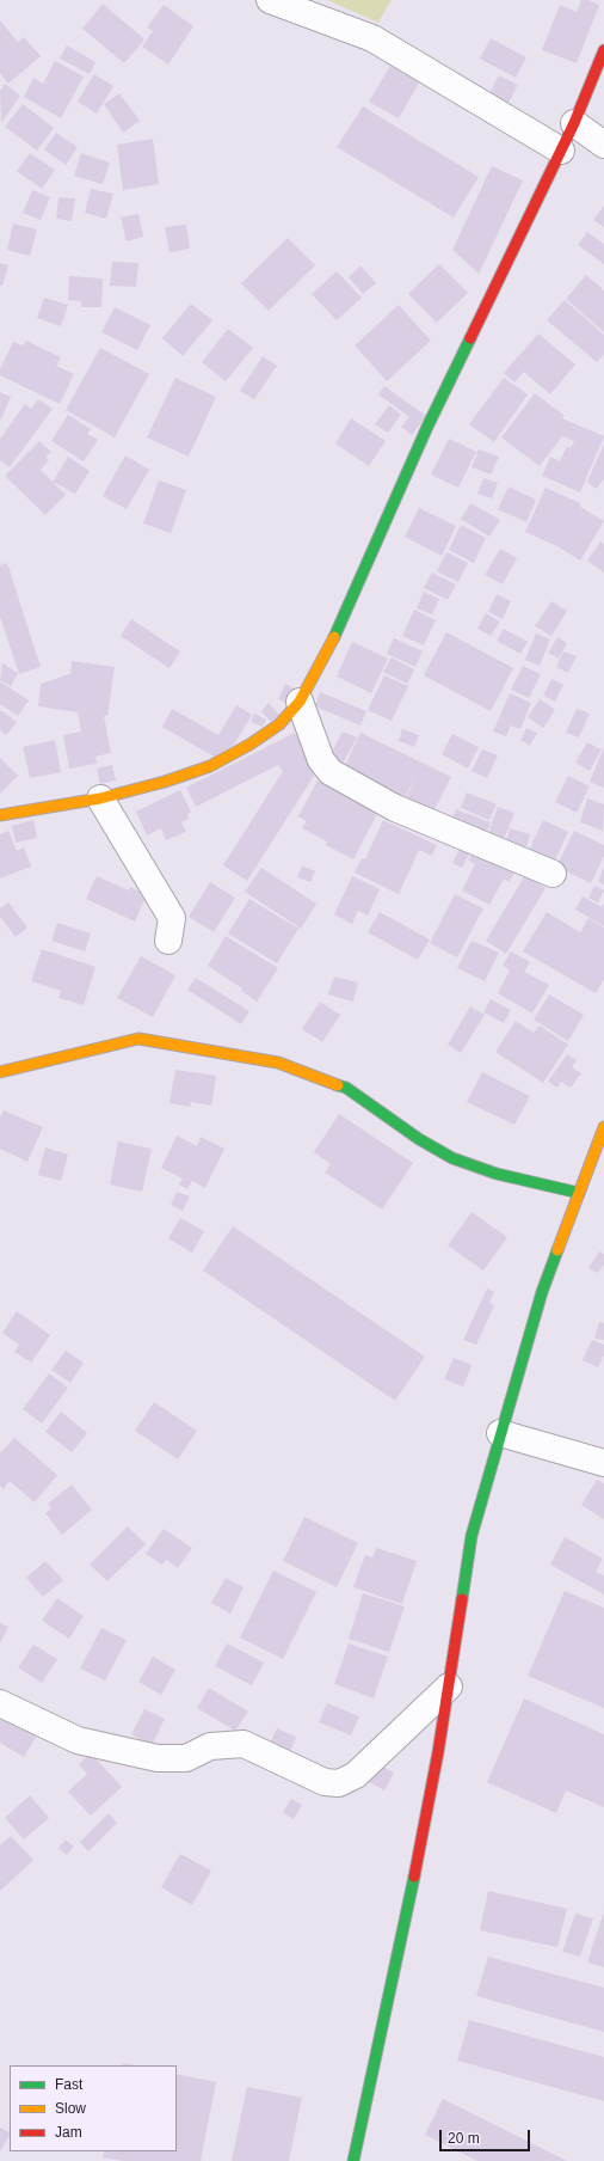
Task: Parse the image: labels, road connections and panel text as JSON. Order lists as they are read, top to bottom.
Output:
{
  "legend": ["Fast", "Slow", "Jam"],
  "scale_bar": "20 m"
}
